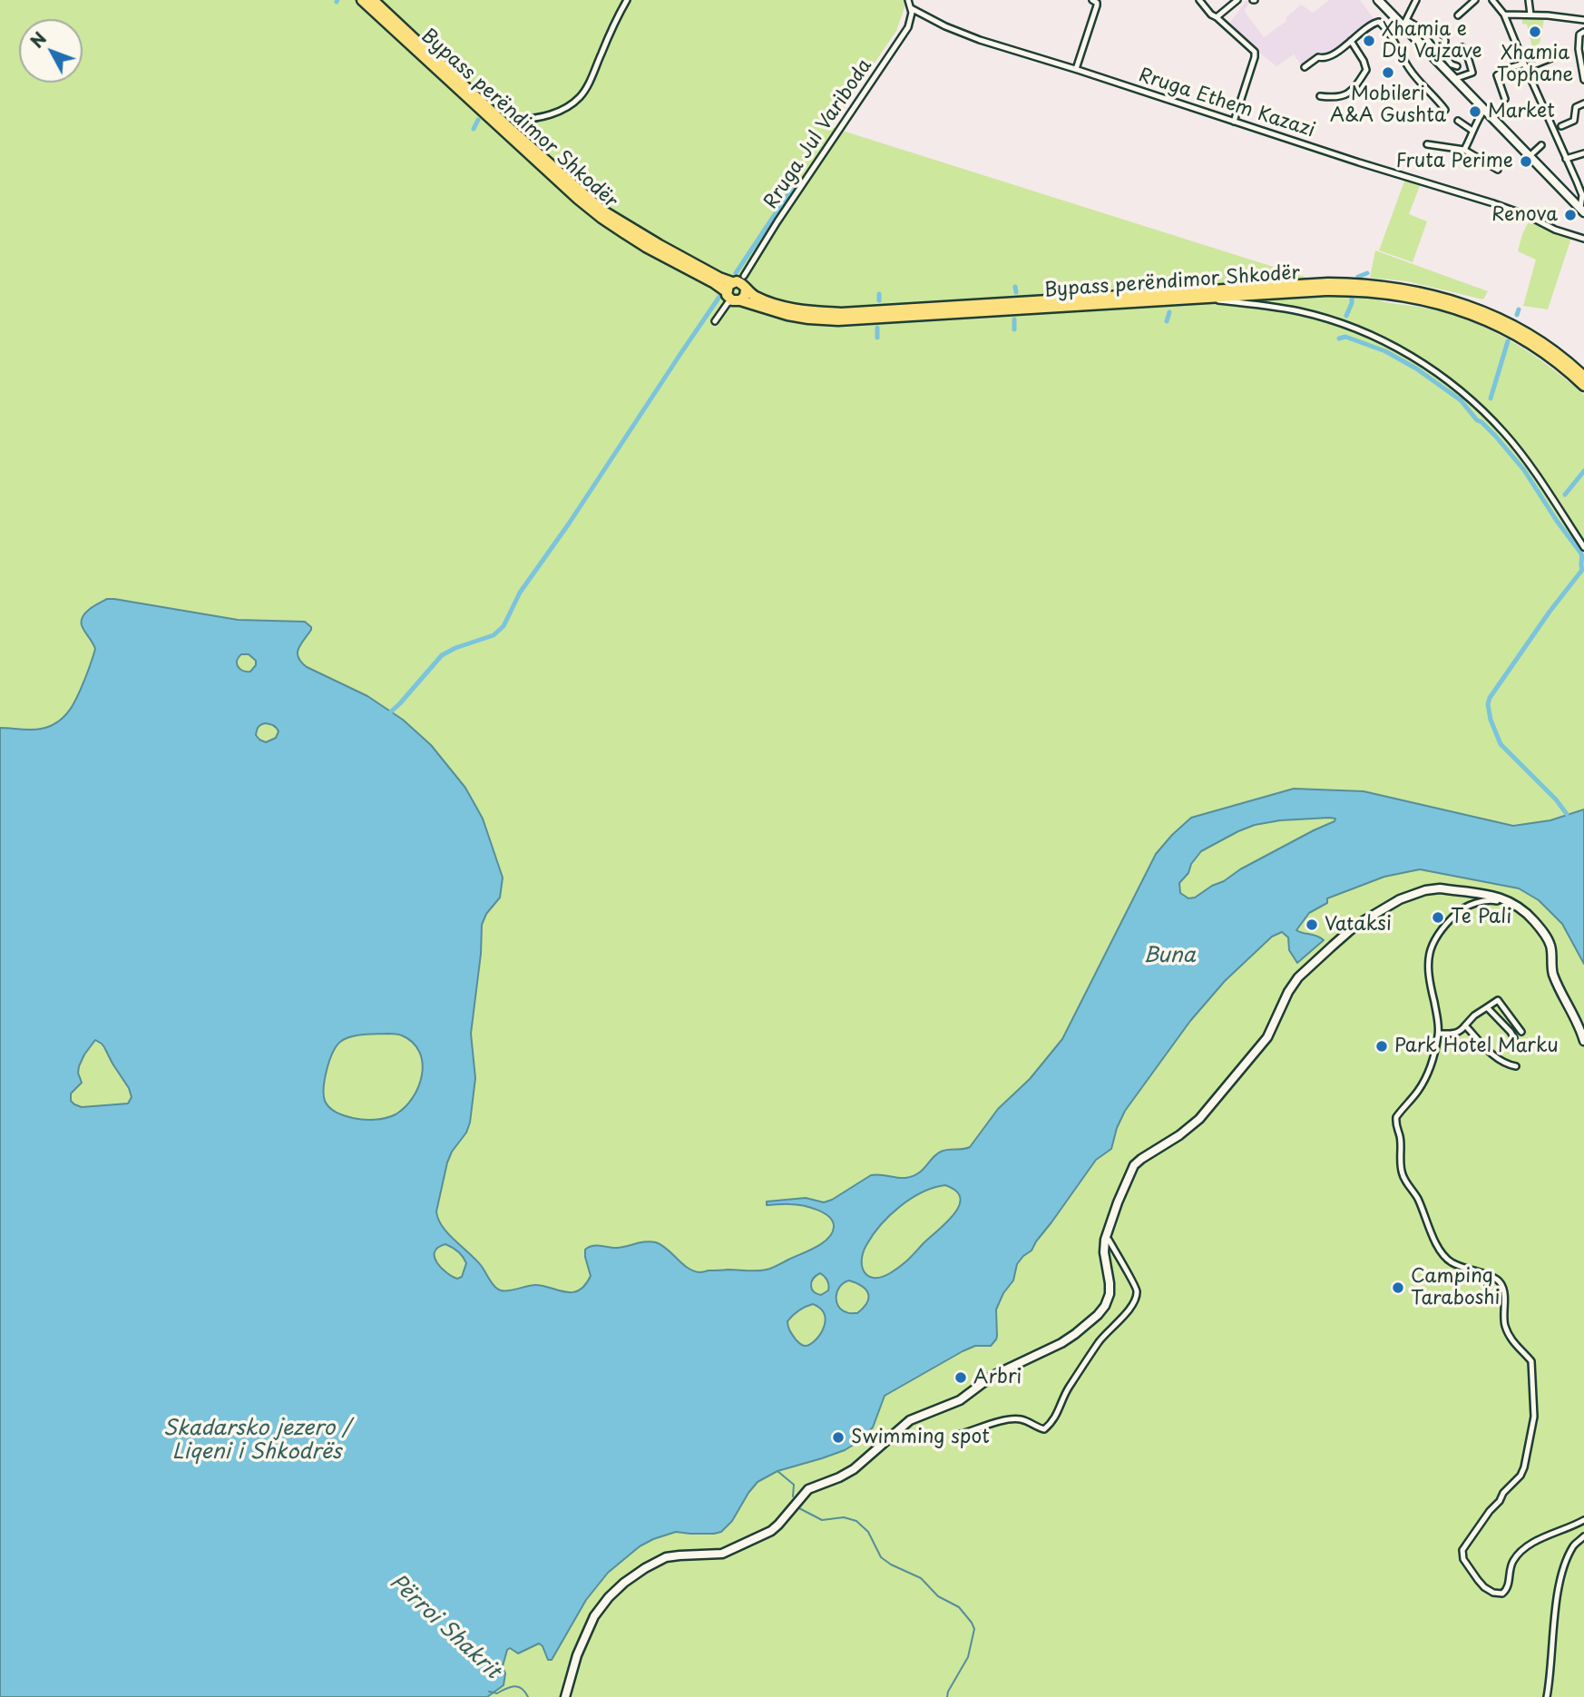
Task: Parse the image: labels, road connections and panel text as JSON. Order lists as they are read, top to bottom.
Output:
{
  "streets": {
    "highway": ["Bypass perëndimor Shkodër"],
    "street": ["Rruga Ethem Kazazi", "Rruga Jul Variboda"]
  },
  "crossings": [
    ["Rruga Ethem Kazazi", "Rruga Jul Variboda"],
    ["Bypass perëndimor Shkodër", "Rruga Jul Variboda"]
  ],
  "water": ["Buna", "Skadarsko jezero / Liqeni i Shkodrës", "Përroi Shakrit"],
  "places": [
    "Xhamia Tophane",
    "Xhamia e Dy Vajzave",
    "Mobileri A&A Gushta",
    "Market",
    "Fruta Perime",
    "Renova",
    "Te Pali",
    "Vataksi",
    "Park Hotel Marku",
    "Camping Taraboshi",
    "Arbri",
    "Swimming spot"
  ],
  "north": "top left"
}
